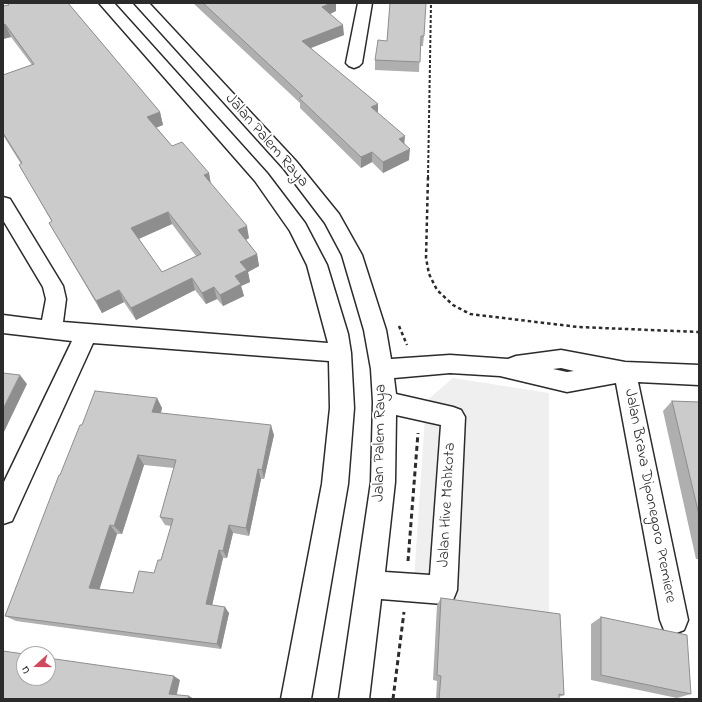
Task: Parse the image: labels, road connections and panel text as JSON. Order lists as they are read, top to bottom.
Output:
{
  "streets": {
    "street": ["Jalan Palem Raya", "Jalan Brava Diponegoro Premiere", "Jalan Hive Mahkota"]
  },
  "crossings": [
    ["Jalan Palem Raya", "Jalan Hive Mahkota"]
  ],
  "north": "left"
}
